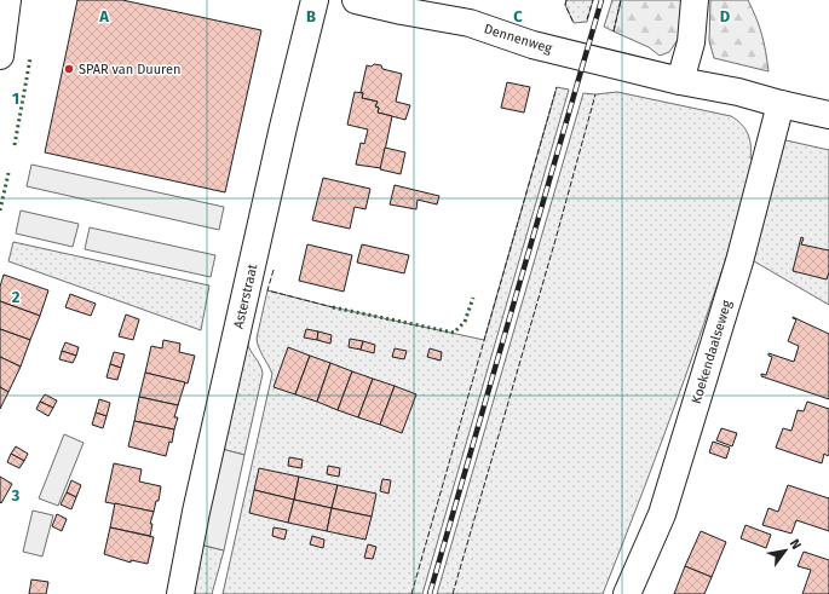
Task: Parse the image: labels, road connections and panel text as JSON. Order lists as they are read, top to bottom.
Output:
{
  "streets": {
    "street": ["Dennenweg", "Asterstraat", "Koekendaalseweg"]
  },
  "crossings": [
    ["Dennenweg", "Koekendaalseweg"]
  ],
  "places": ["SPAR van Duuren"],
  "north": "top right",
  "grid": {
    "columns": [
      "A",
      "B",
      "C",
      "D"
    ],
    "rows": ["1", "2", "3"]
  }
}
